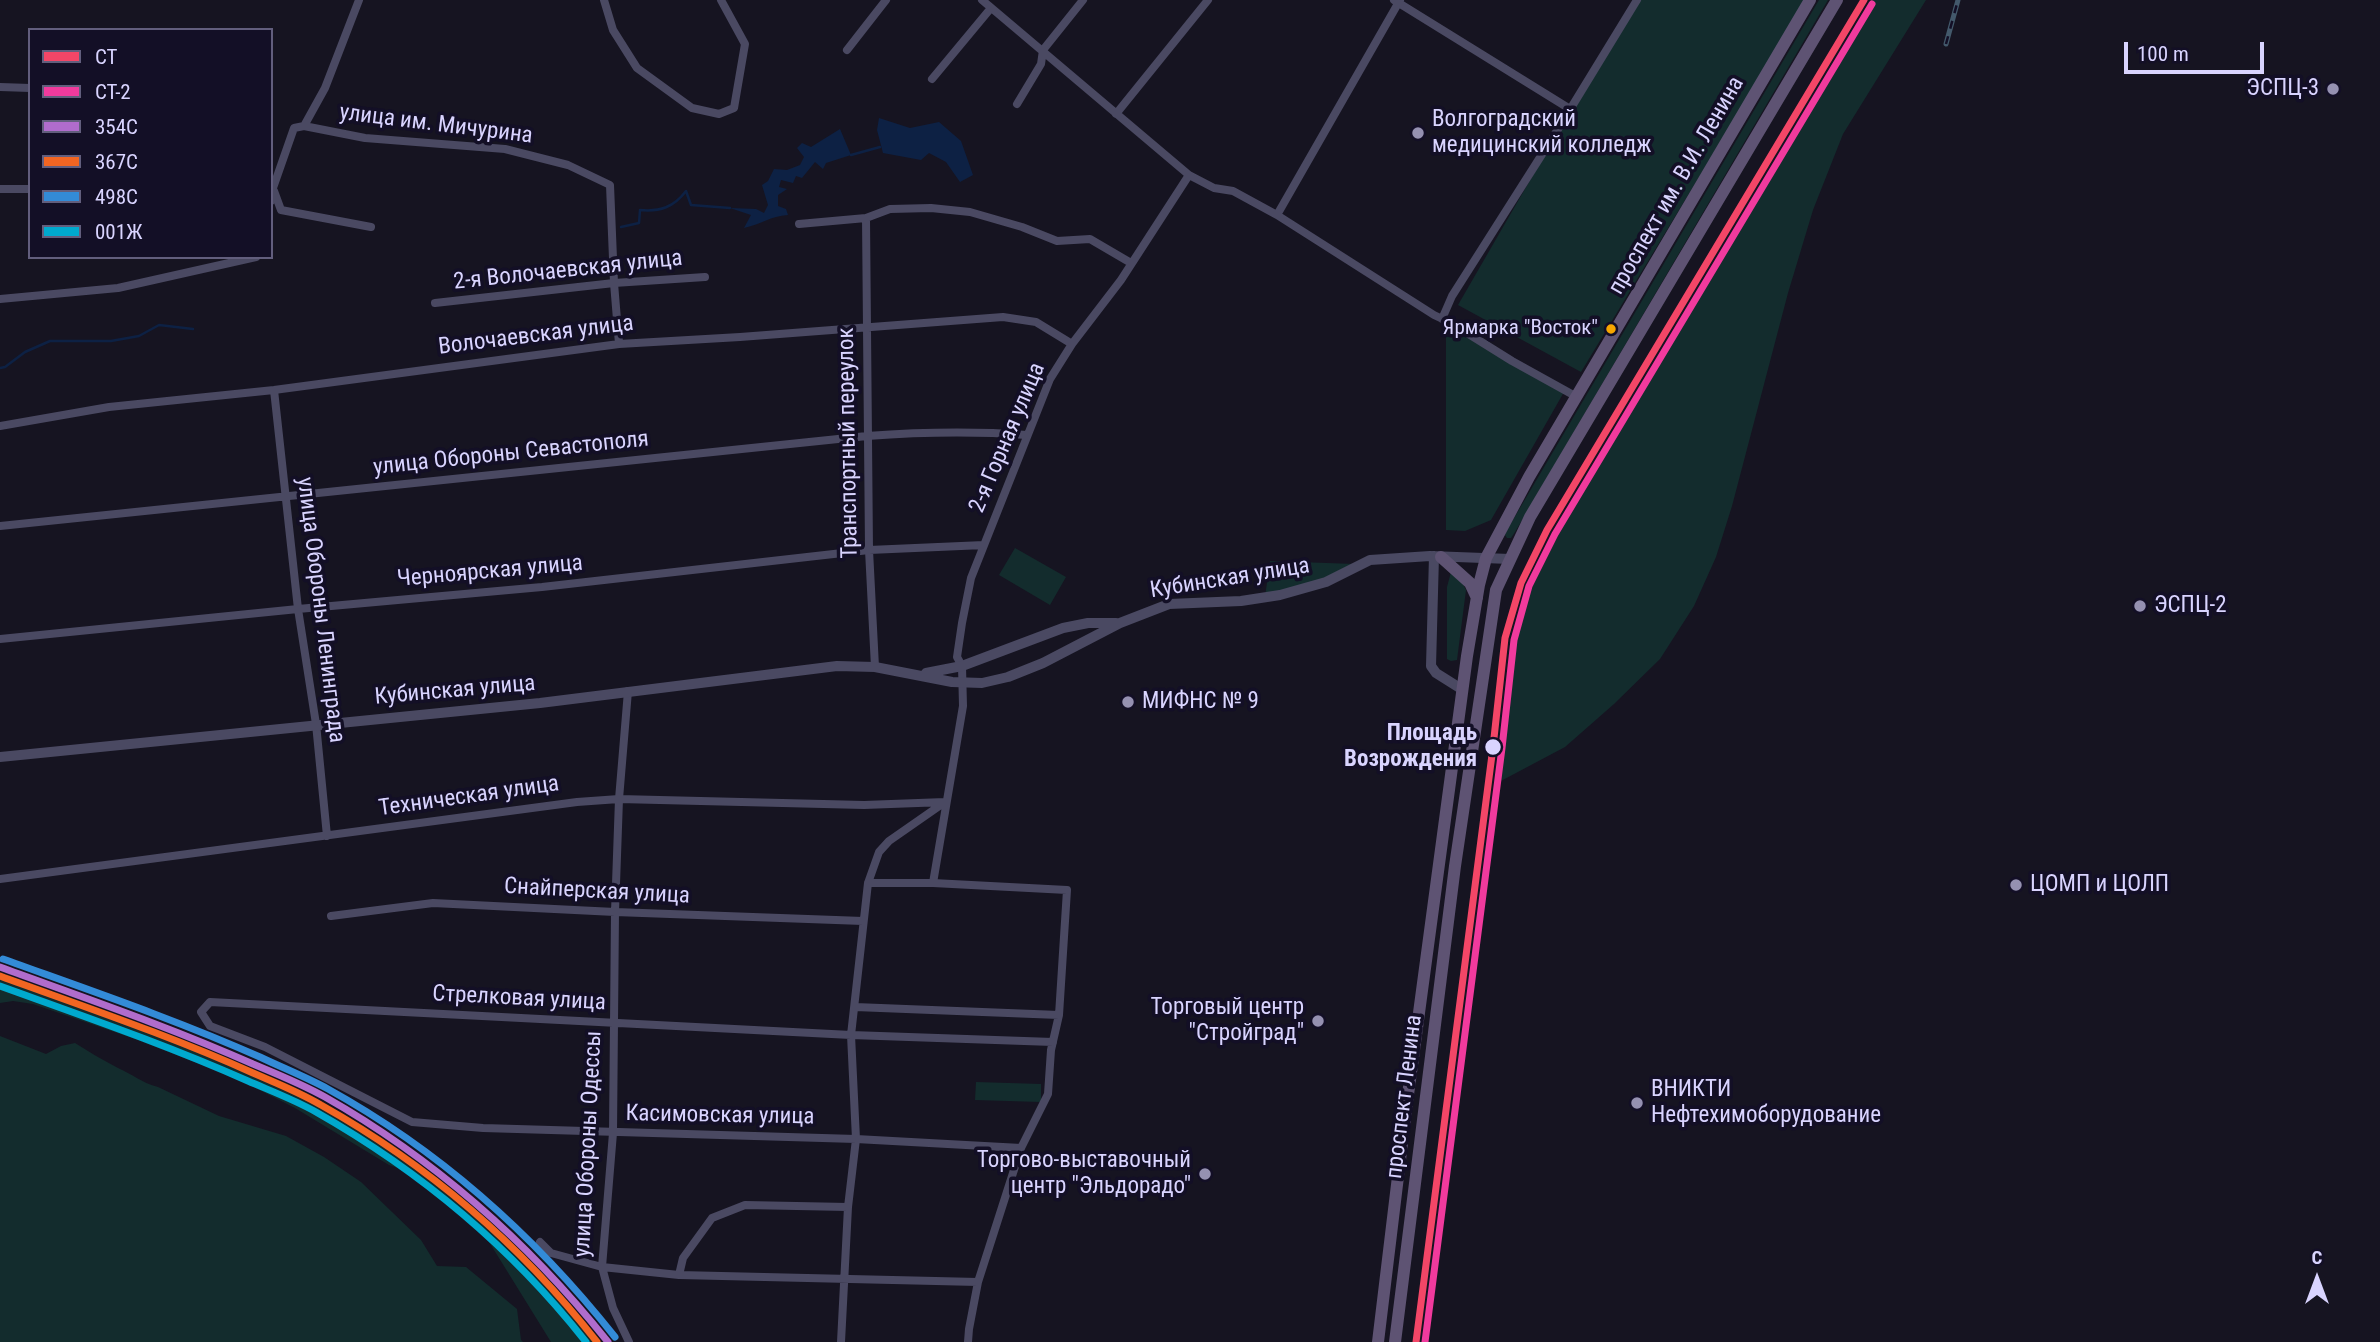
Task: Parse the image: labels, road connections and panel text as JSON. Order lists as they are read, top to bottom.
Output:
{
  "streets": {
    "main road": ["проспект им. В.И. Ленина", "проспект Ленина"],
    "street": [
      "улица им. Мичурина",
      "2-я Волочаевская улица",
      "Волочаевская улица",
      "2-я Горная улица",
      "Транспортный переулок",
      "улица Обороны Севастополя",
      "Черноярская улица",
      "Кубинская улица",
      "улица Обороны Ленинграда",
      "Техническая улица",
      "Снайперская улица",
      "Стрелковая улица",
      "Касимовская улица",
      "улица Обороны Одессы"
    ]
  },
  "crossings": [
    ["улица им. Мичурина", "2-я Волочаевская улица"],
    ["проспект им. В.И. Ленина", "Кубинская улица"],
    ["проспект им. В.И. Ленина", "проспект Ленина"],
    ["Волочаевская улица", "2-я Горная улица"],
    ["Волочаевская улица", "Транспортный переулок"],
    ["Волочаевская улица", "улица Обороны Ленинграда"],
    ["2-я Горная улица", "улица Обороны Севастополя"],
    ["2-я Горная улица", "Черноярская улица"],
    ["2-я Горная улица", "Кубинская улица"],
    ["Транспортный переулок", "улица Обороны Севастополя"],
    ["Транспортный переулок", "Черноярская улица"],
    ["Транспортный переулок", "Кубинская улица"],
    ["улица Обороны Севастополя", "улица Обороны Ленинграда"],
    ["Черноярская улица", "улица Обороны Ленинграда"],
    ["Кубинская улица", "улица Обороны Ленинграда"],
    ["Кубинская улица", "улица Обороны Одессы"],
    ["улица Обороны Ленинграда", "Техническая улица"],
    ["Техническая улица", "улица Обороны Одессы"],
    ["Снайперская улица", "улица Обороны Одессы"],
    ["Стрелковая улица", "Касимовская улица"],
    ["Стрелковая улица", "улица Обороны Одессы"],
    ["Касимовская улица", "улица Обороны Одессы"]
  ],
  "places": [
    "ЭСПЦ-3",
    "Волгоградский медицинский колледж",
    "Ярмарка \"Восток\"",
    "ЭСПЦ-2",
    "МИФНС № 9",
    "Площадь Возрождения",
    "ЦОМП и ЦОЛП",
    "Торговый центр \"Стройград\"",
    "ВНИКТИ Нефтехимоборудование",
    "Торгово-выставочный центр \"Эльдорадо\""
  ],
  "lines": [
    "transit line СТ",
    "transit line СТ-2",
    "transit line 498С",
    "transit line 354С",
    "transit line 367С",
    "transit line 001Ж"
  ],
  "legend": [
    "СТ",
    "СТ-2",
    "354С",
    "367С",
    "498С",
    "001Ж"
  ],
  "scale_bar": "100 m",
  "north": "top"
}
